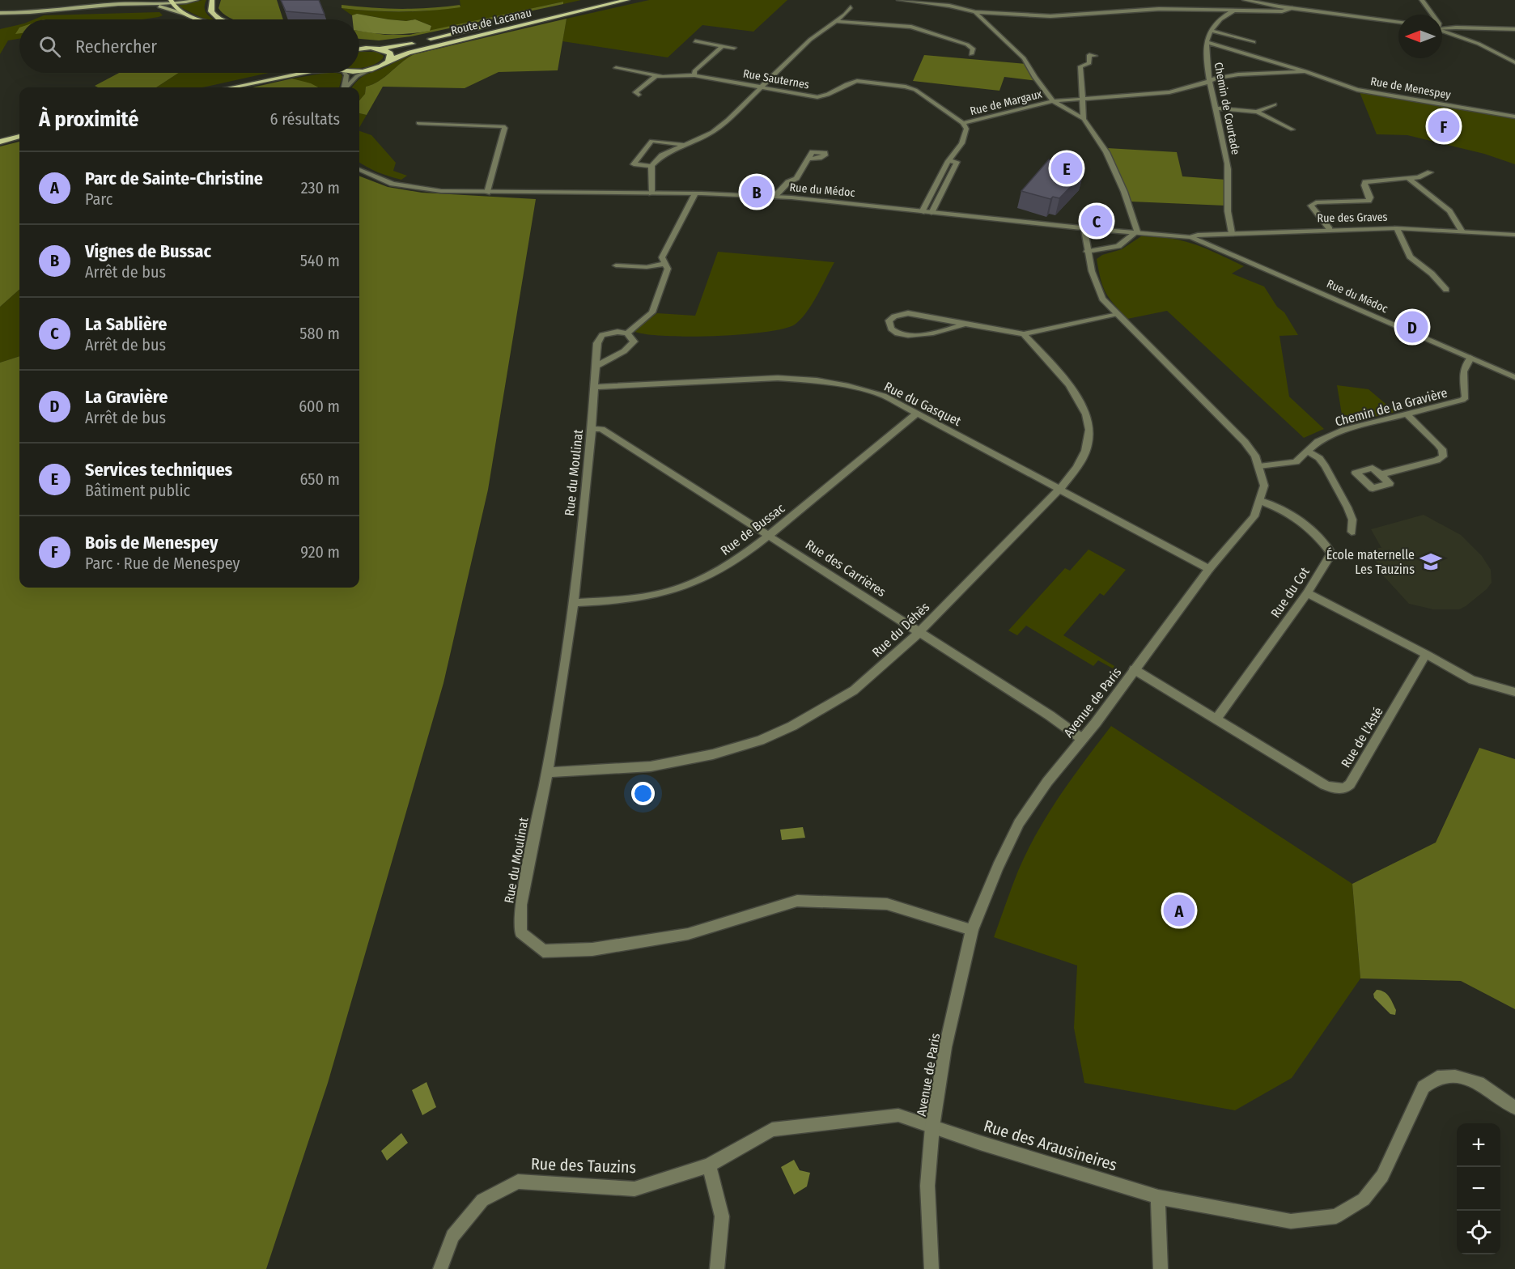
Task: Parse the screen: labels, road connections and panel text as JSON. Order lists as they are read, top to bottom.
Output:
{
  "streets": {
    "main road": ["Route de Lacanau"],
    "street": [
      "Rue Sauternes",
      "Rue de Menespey",
      "Rue de Margaux",
      "Chemin de Courtade",
      "Rue du Médoc",
      "Rue des Graves",
      "Rue du Gasquet",
      "Chemin de la Gravière",
      "Rue du Moulinat",
      "Rue de Bussac",
      "Rue des Carrières",
      "Rue du Cot",
      "Rue du Déhès",
      "Avenue de Paris",
      "Rue de l'Asté",
      "Rue des Arausineires",
      "Rue des Tauzins"
    ]
  },
  "crossings": [
    ["Rue Sauternes", "Rue de Margaux"],
    ["Rue de Menespey", "Rue de Margaux"],
    ["Rue de Menespey", "Chemin de Courtade"],
    ["Chemin de Courtade", "Rue des Graves"],
    ["Rue du Médoc", "Rue des Graves"],
    ["Rue du Médoc", "Chemin de la Gravière"],
    ["Rue du Médoc", "Avenue de Paris"],
    ["Rue du Gasquet", "Rue du Moulinat"],
    ["Rue du Gasquet", "Rue de Bussac"],
    ["Rue du Gasquet", "Rue du Déhès"],
    ["Rue du Gasquet", "Avenue de Paris"],
    ["Chemin de la Gravière", "Avenue de Paris"],
    ["Rue du Moulinat", "Rue de Bussac"],
    ["Rue du Moulinat", "Rue des Carrières"],
    ["Rue du Moulinat", "Rue du Déhès"],
    ["Rue du Moulinat", "Avenue de Paris"],
    ["Rue de Bussac", "Rue des Carrières"],
    ["Rue des Carrières", "Rue du Déhès"],
    ["Rue des Carrières", "Avenue de Paris"],
    ["Rue du Cot", "Avenue de Paris"],
    ["Rue du Cot", "Rue de l'Asté"],
    ["Avenue de Paris", "Rue de l'Asté"],
    ["Avenue de Paris", "Rue des Arausineires"],
    ["Avenue de Paris", "Rue des Tauzins"],
    ["Rue des Arausineires", "Rue des Tauzins"]
  ],
  "places": {
    "school or university": ["École maternelle Les Tauzins"]
  },
  "north": "left",
  "page": {
    "search": "Rechercher",
    "heading": ["À proximité", "6 résultats"],
    "pins": [
      "F",
      "E",
      "B",
      "C",
      "D",
      "A"
    ],
    "list": [
      {
        "mark": "A",
        "name": "Parc de Sainte-Christine",
        "note": "Parc",
        "value": "230 m"
      },
      {
        "mark": "B",
        "name": "Vignes de Bussac",
        "note": "Arrêt de bus",
        "value": "540 m"
      },
      {
        "mark": "C",
        "name": "La Sablière",
        "note": "Arrêt de bus",
        "value": "580 m"
      },
      {
        "mark": "D",
        "name": "La Gravière",
        "note": "Arrêt de bus",
        "value": "600 m"
      },
      {
        "mark": "E",
        "name": "Services techniques",
        "note": "Bâtiment public",
        "value": "650 m"
      },
      {
        "mark": "F",
        "name": "Bois de Menespey",
        "note": "Parc · Rue de Menespey",
        "value": "920 m"
      }
    ],
    "map_buttons": ["+", "−"]
  }
}
